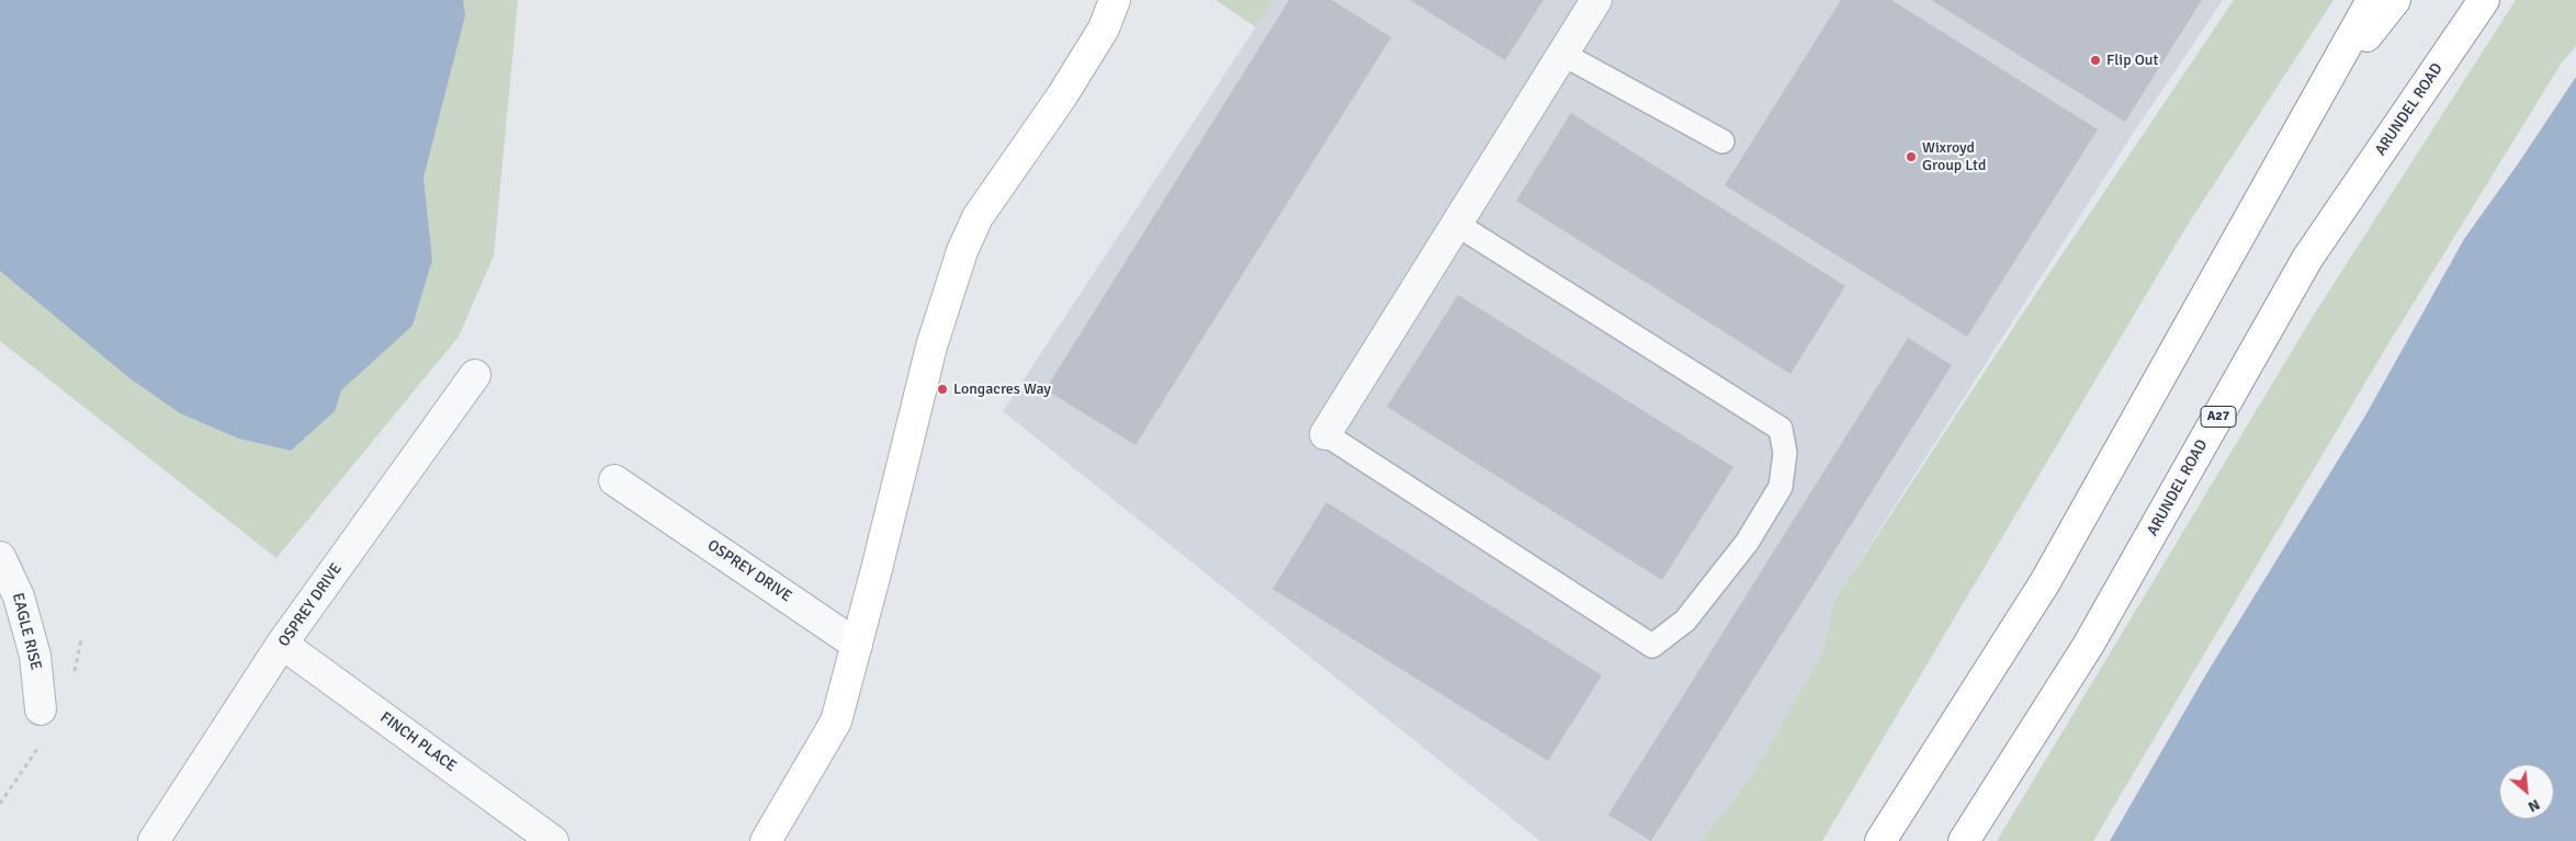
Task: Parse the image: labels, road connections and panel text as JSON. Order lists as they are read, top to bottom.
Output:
{
  "streets": {
    "main road": ["ARUNDEL ROAD", "A27"],
    "street": ["OSPREY DRIVE", "EAGLE RISE", "FINCH PLACE"]
  },
  "crossings": [
    ["OSPREY DRIVE", "FINCH PLACE"]
  ],
  "places": ["Flip Out", "Wixroyd Group Ltd", "Longacres Way"],
  "north": "bottom right"
}
